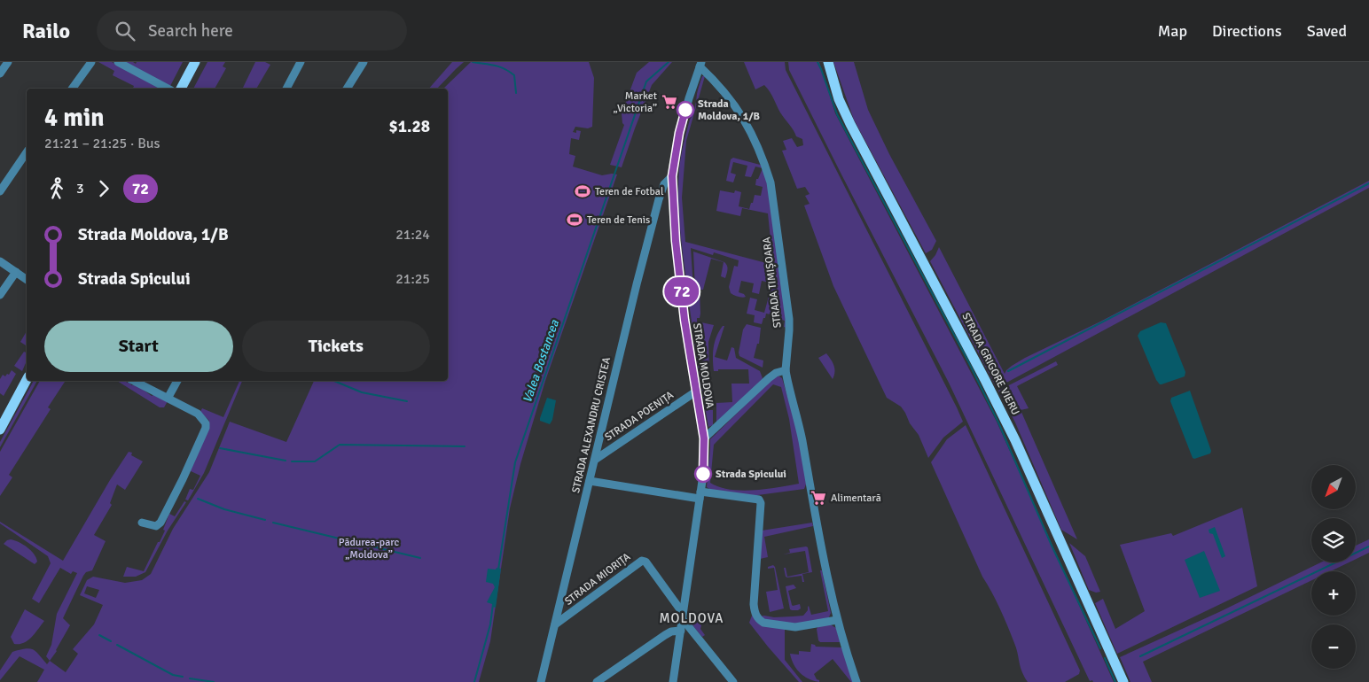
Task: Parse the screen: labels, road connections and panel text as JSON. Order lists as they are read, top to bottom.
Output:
{
  "streets": {
    "main road": ["STRADA GRIGORE VIERU"],
    "street": [
      "STRADA TIMIȘOARA",
      "STRADA MOLDOVA",
      "STRADA POENIȚA",
      "STRADA ALEXANDRU CRISTEA",
      "STRADA MIORIȚA"
    ]
  },
  "crossings": [
    ["STRADA TIMIȘOARA", "STRADA MOLDOVA"],
    ["STRADA MOLDOVA", "STRADA POENIȚA"],
    ["STRADA MOLDOVA", "STRADA ALEXANDRU CRISTEA"],
    ["STRADA MOLDOVA", "STRADA MIORIȚA"],
    ["STRADA POENIȚA", "STRADA ALEXANDRU CRISTEA"],
    ["STRADA ALEXANDRU CRISTEA", "STRADA MIORIȚA"]
  ],
  "districts": ["MOLDOVA"],
  "water": ["Valea Bostancea"],
  "parks": ["Pădurea-parc „Moldova”"],
  "places": {
    "supermarket": ["Market „Victoria”", "Alimentară"],
    "other": ["Strada Moldova, 1/B", "Strada Spicului"],
    "sports": ["Teren de Fotbal", "Teren de Tenis"]
  },
  "lines": ["bus line 72"],
  "north": "bottom left",
  "page": {
    "header": "Railo",
    "search": "Search here",
    "nav": ["Map", "Directions", "Saved"],
    "on_map": "72",
    "heading": ["4 min", "21:21 – 21:25 · Bus", "$1.28"],
    "legs": ["3", "72"],
    "list": [
      {
        "name": "Strada Moldova, 1/B",
        "value": "21:24"
      },
      {
        "name": "Strada Spicului",
        "value": "21:25"
      }
    ],
    "buttons": ["Start", "Tickets"],
    "map_buttons": ["+", "−"]
  }
}
